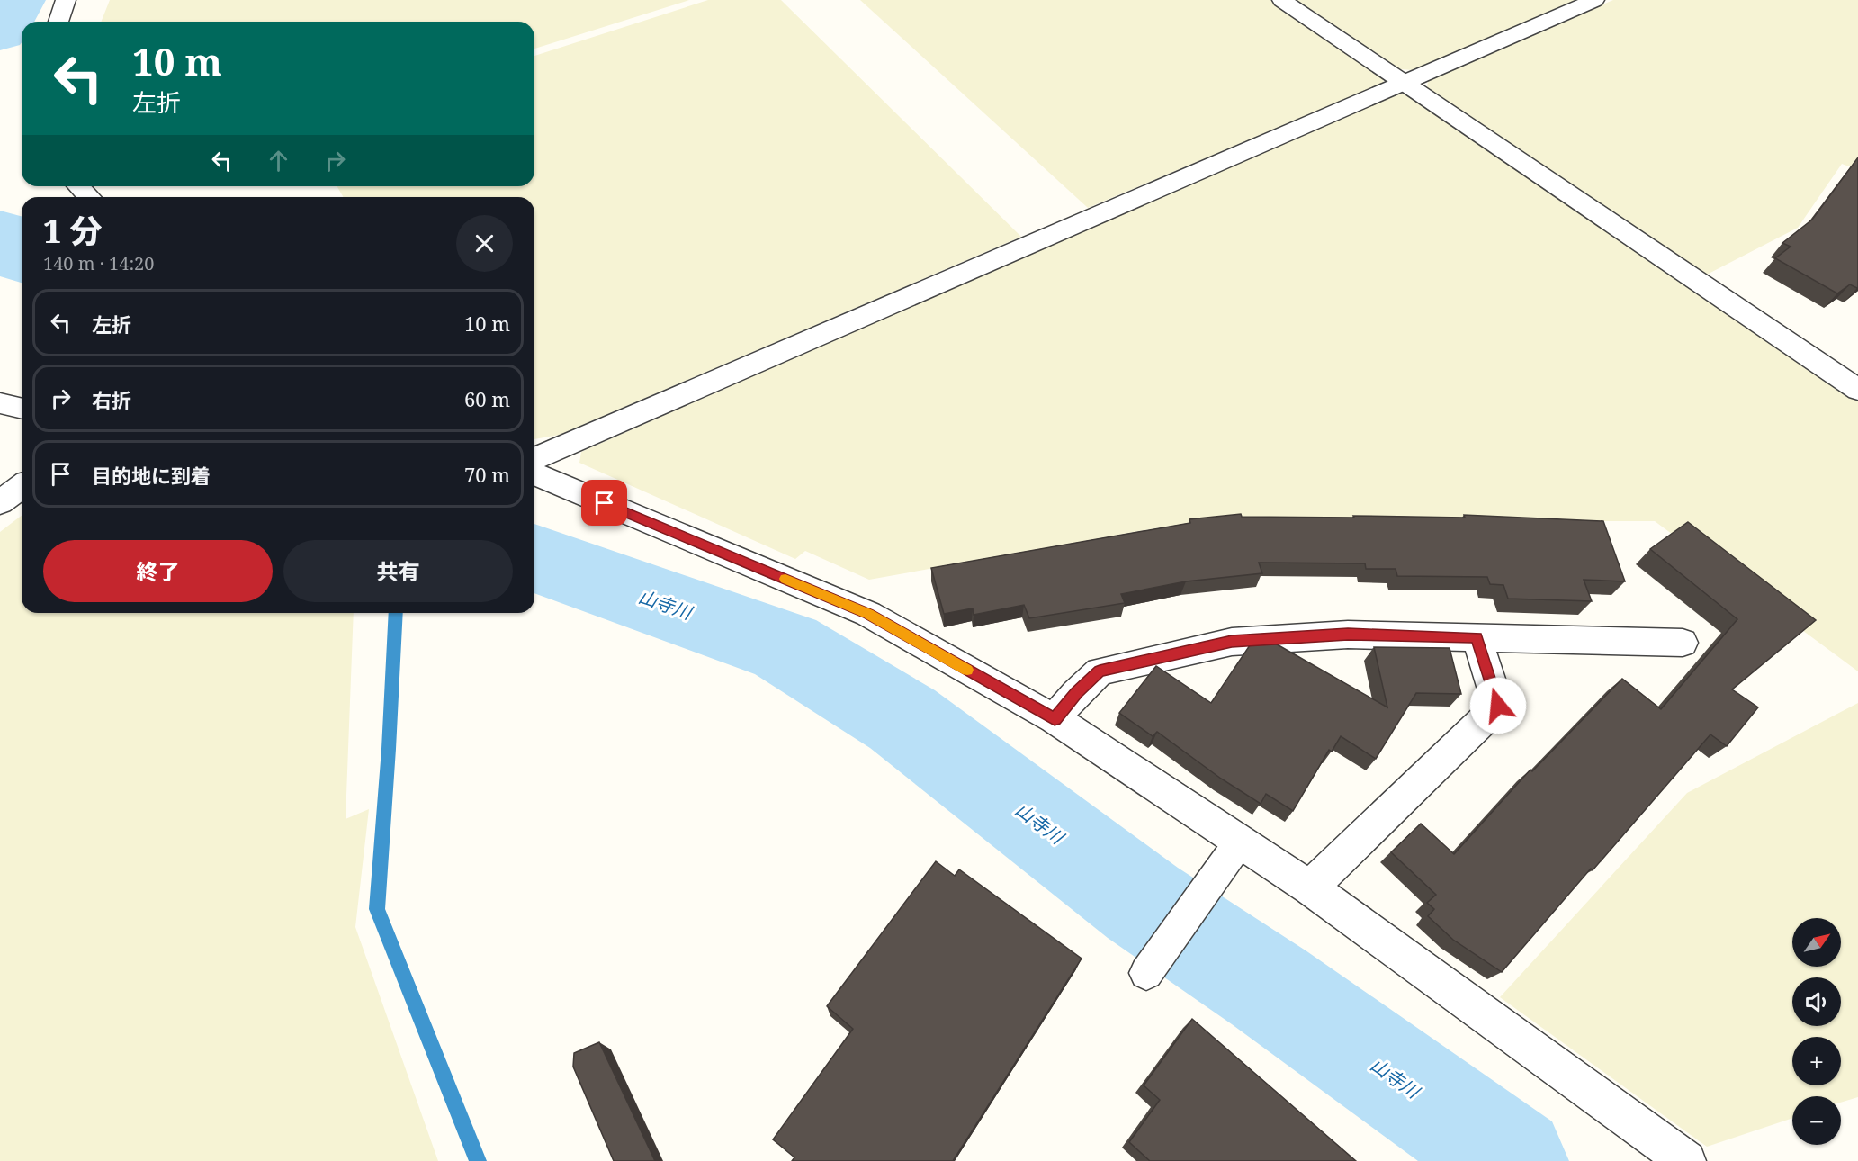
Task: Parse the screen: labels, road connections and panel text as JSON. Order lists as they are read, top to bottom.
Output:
{
  "water": ["山寺川"],
  "north": "top right",
  "page": {
    "turn": ["10 m", "左折"],
    "heading": ["1 分", "140 m · 14:20"],
    "list": [
      {
        "name": "左折",
        "value": "10 m"
      },
      {
        "name": "右折",
        "value": "60 m"
      },
      {
        "name": "目的地に到着",
        "value": "70 m"
      }
    ],
    "buttons": ["終了", "共有"],
    "map_buttons": ["+", "−"]
  }
}
